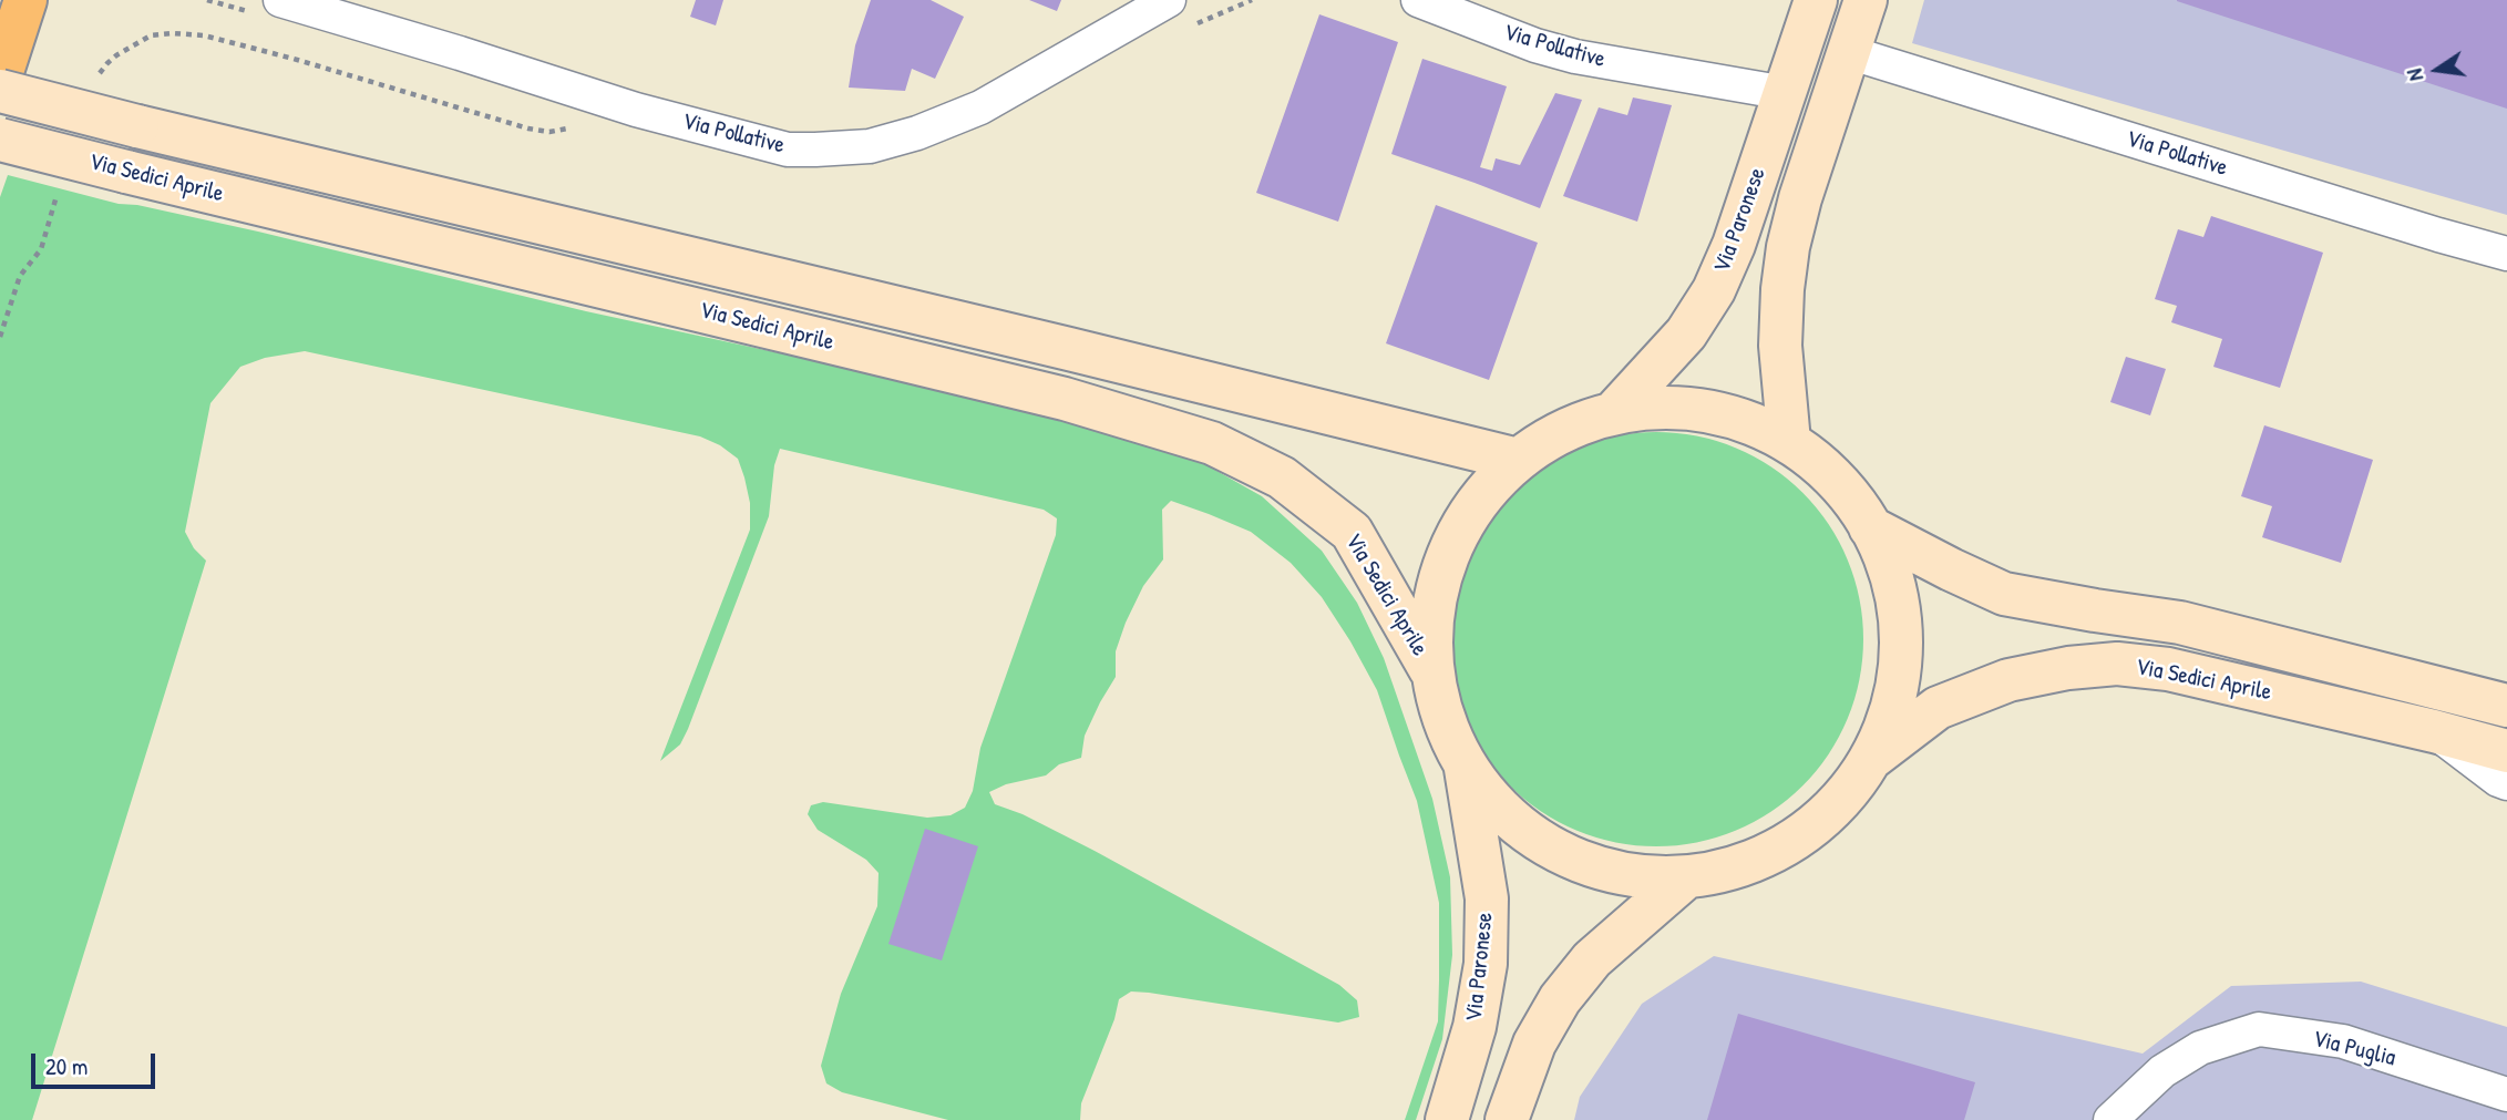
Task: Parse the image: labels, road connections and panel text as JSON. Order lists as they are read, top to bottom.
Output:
{
  "streets": {
    "main road": ["Via Sedici Aprile", "Via Paronese"],
    "street": ["Via Pollative", "Via Puglia"]
  },
  "crossings": [
    ["Via Pollative", "Via Paronese"],
    ["Via Sedici Aprile", "Via Paronese"]
  ],
  "scale_bar": "20 m",
  "north": "left"
}
